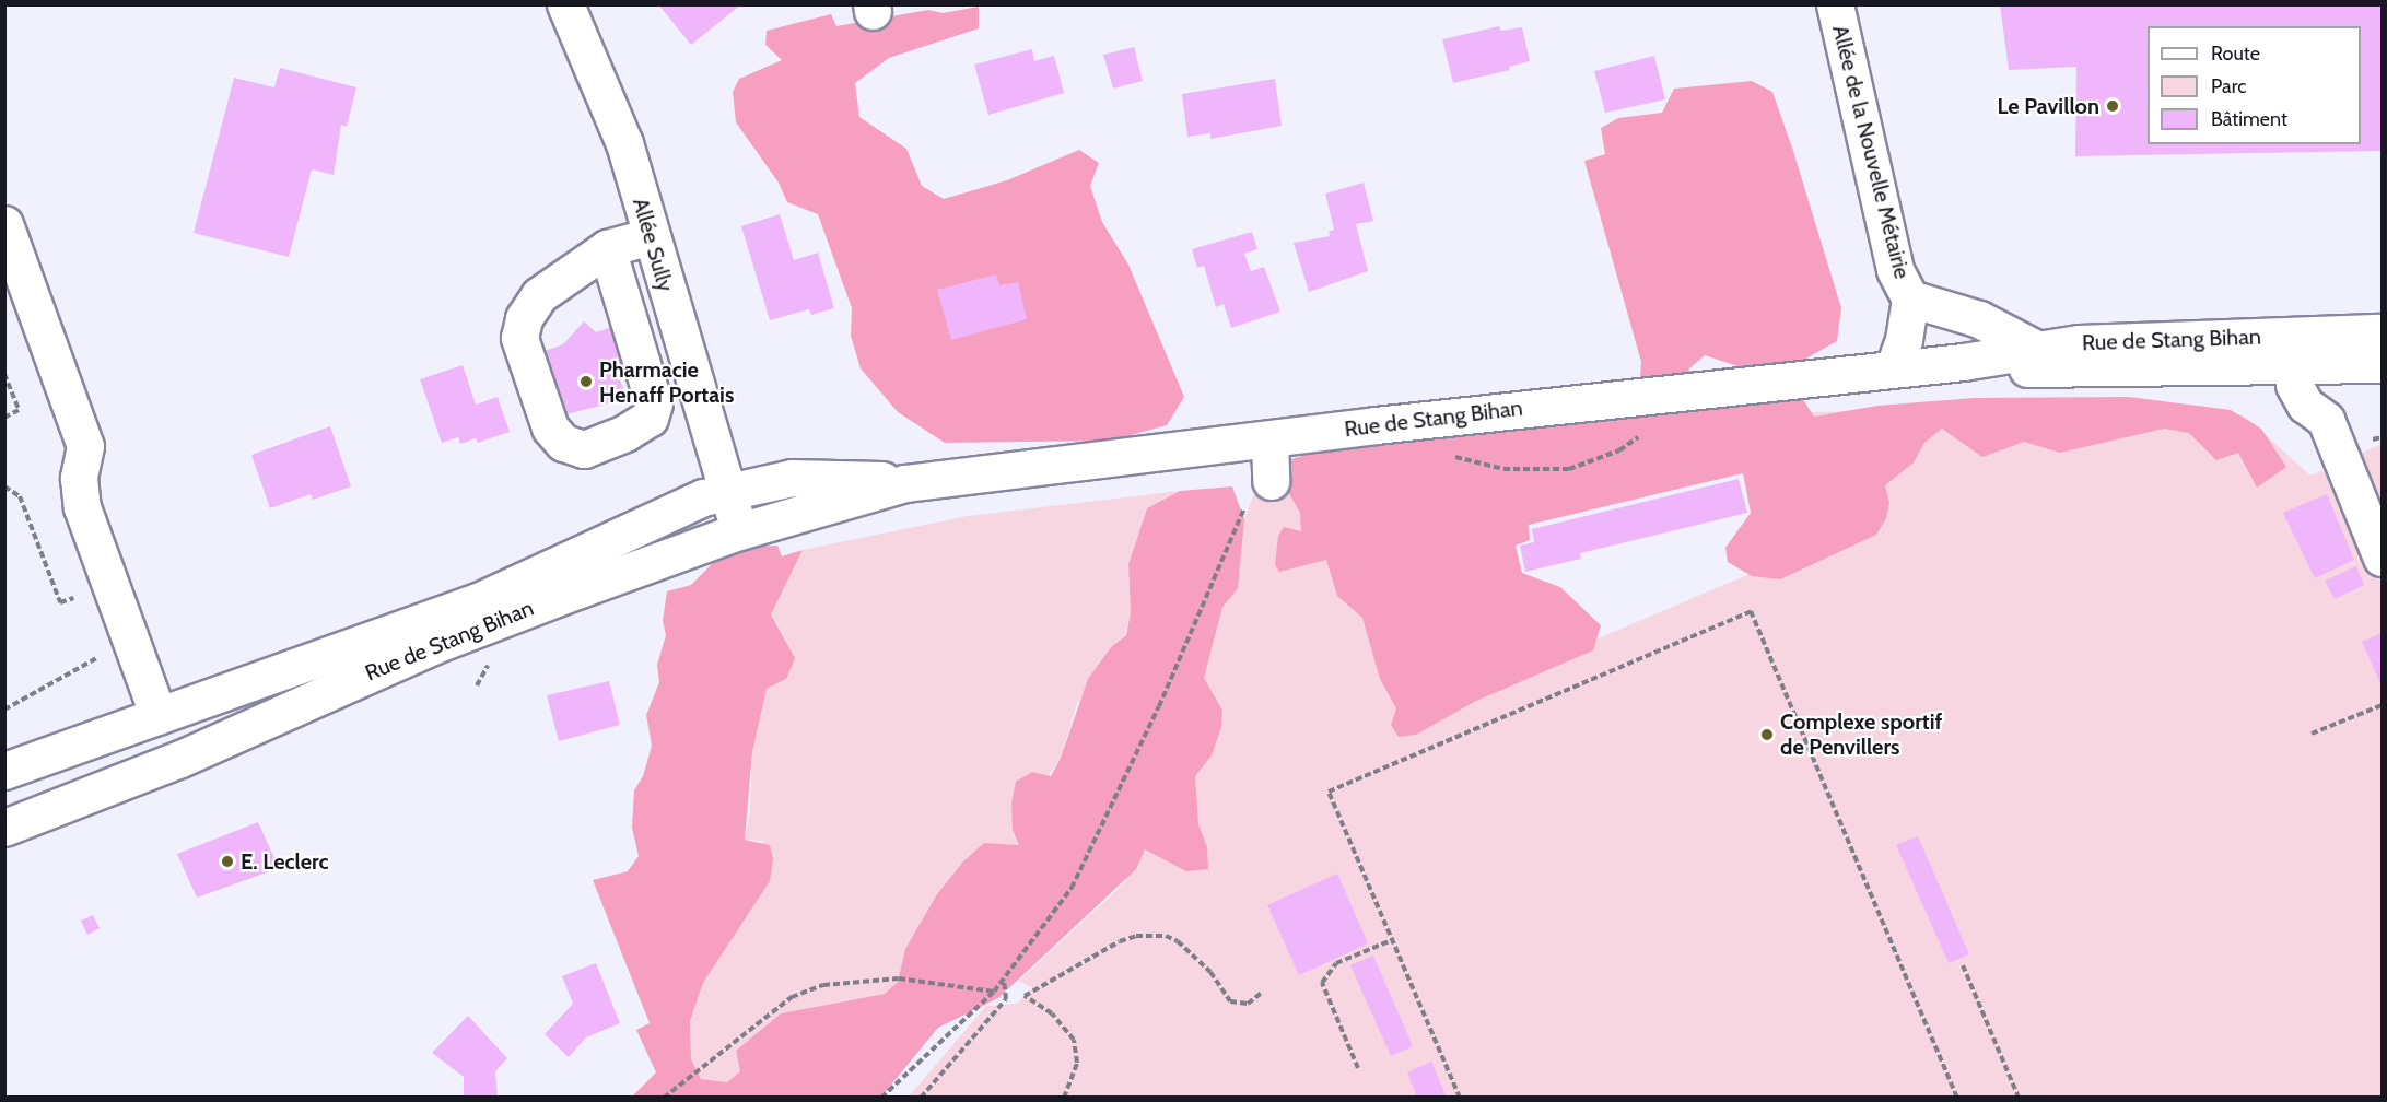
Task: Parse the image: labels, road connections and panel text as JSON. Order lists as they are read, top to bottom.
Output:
{
  "streets": {
    "street": ["Allée de la Nouvelle Métairie", "Allée Sully", "Rue de Stang Bihan"]
  },
  "crossings": [
    ["Allée de la Nouvelle Métairie", "Rue de Stang Bihan"],
    ["Allée Sully", "Rue de Stang Bihan"]
  ],
  "places": [
    "Le Pavillon",
    "Pharmacie Henaff Portais",
    "Complexe sportif de Penvillers",
    "E. Leclerc"
  ],
  "legend": ["Route", "Parc", "Bâtiment"]
}
